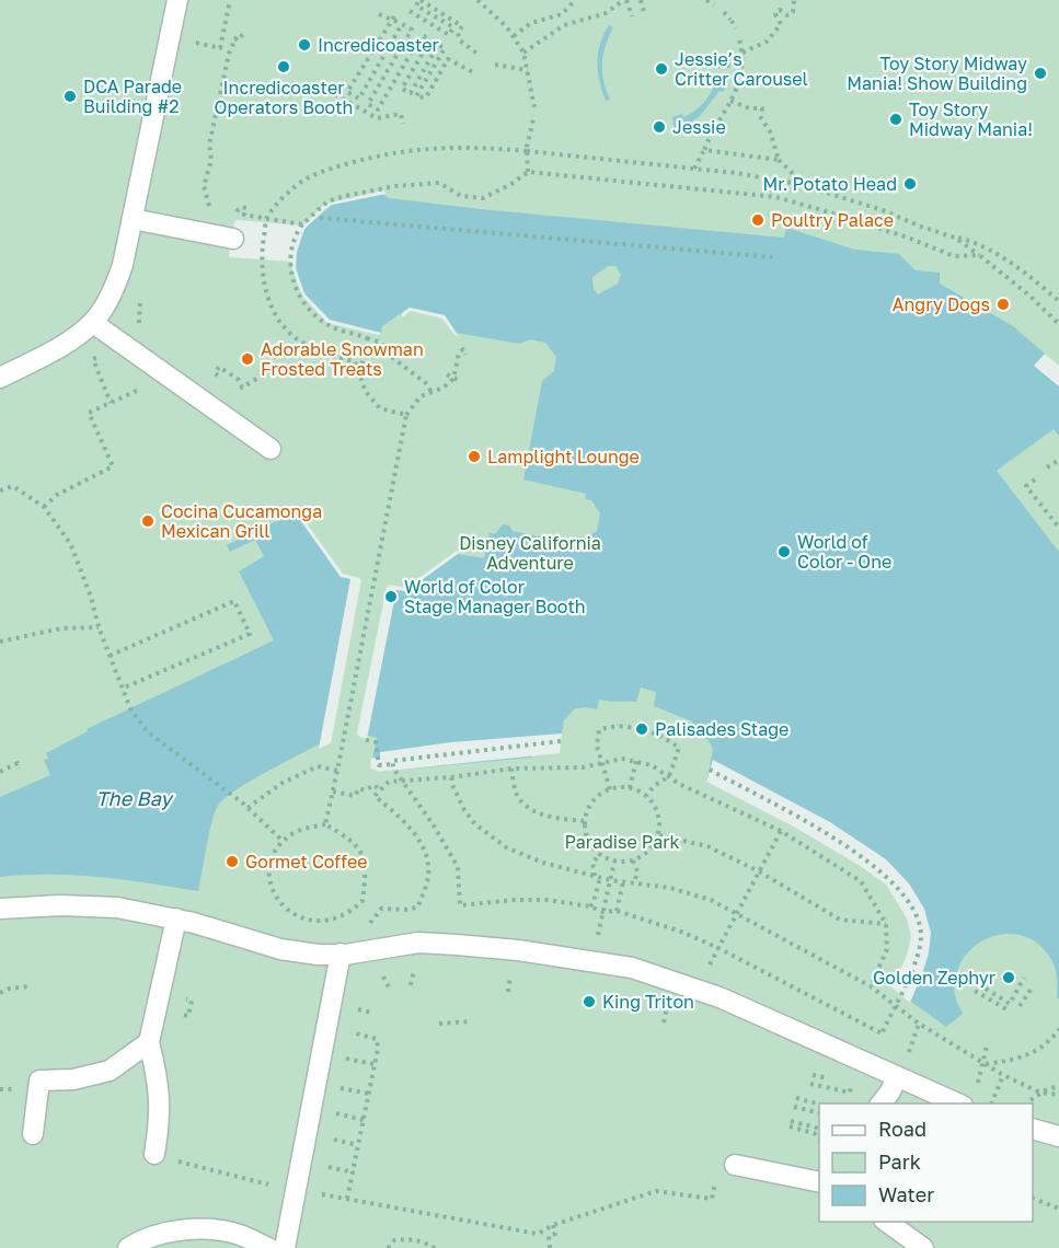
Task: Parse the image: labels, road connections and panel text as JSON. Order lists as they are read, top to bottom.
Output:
{
  "water": ["The Bay"],
  "parks": ["Disney California Adventure", "Paradise Park"],
  "places": [
    "Incredicoaster",
    "Incredicoaster Operators Booth",
    "Jessie’s Critter Carousel",
    "Toy Story Midway Mania! Show Building",
    "DCA Parade Building #2",
    "Toy Story Midway Mania!",
    "Jessie",
    "Mr. Potato Head",
    "Poultry Palace",
    "Angry Dogs",
    "Adorable Snowman Frosted Treats",
    "Lamplight Lounge",
    "Cocina Cucamonga Mexican Grill",
    "World of Color - One",
    "World of Color Stage Manager Booth",
    "Palisades Stage",
    "Gormet Coffee",
    "Golden Zephyr",
    "King Triton"
  ],
  "legend": ["Road", "Park", "Water"]
}
